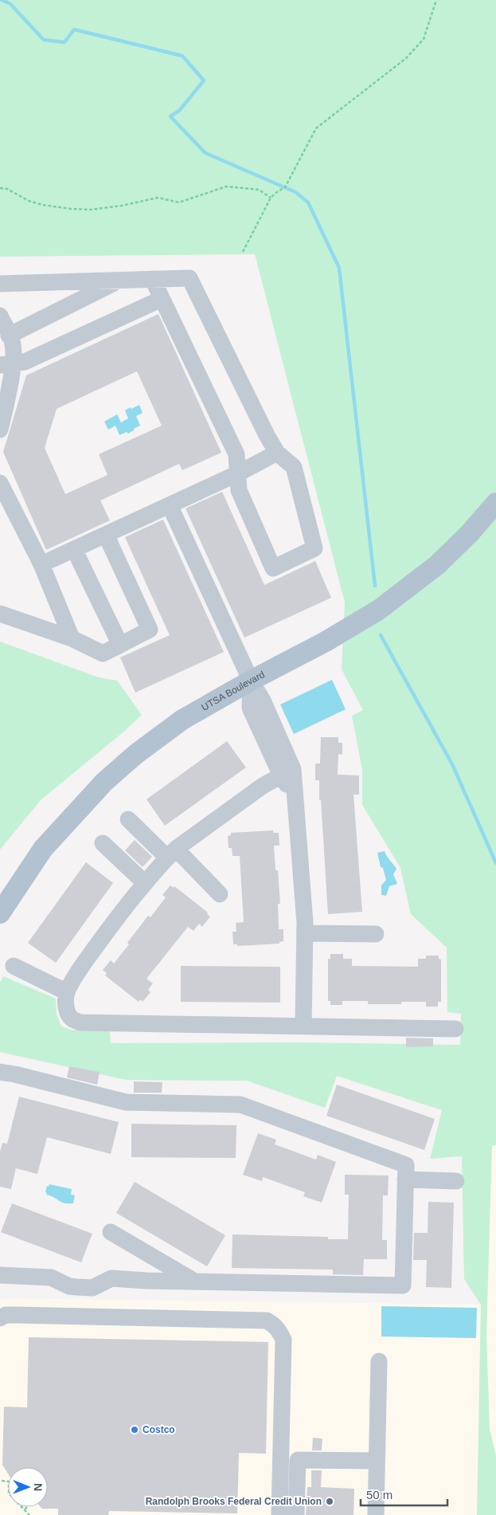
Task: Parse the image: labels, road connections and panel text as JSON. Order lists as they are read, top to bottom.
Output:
{
  "streets": {
    "main road": ["UTSA Boulevard"]
  },
  "places": ["Costco", "Randolph Brooks Federal Credit Union"],
  "scale_bar": "50 m",
  "north": "right"
}
